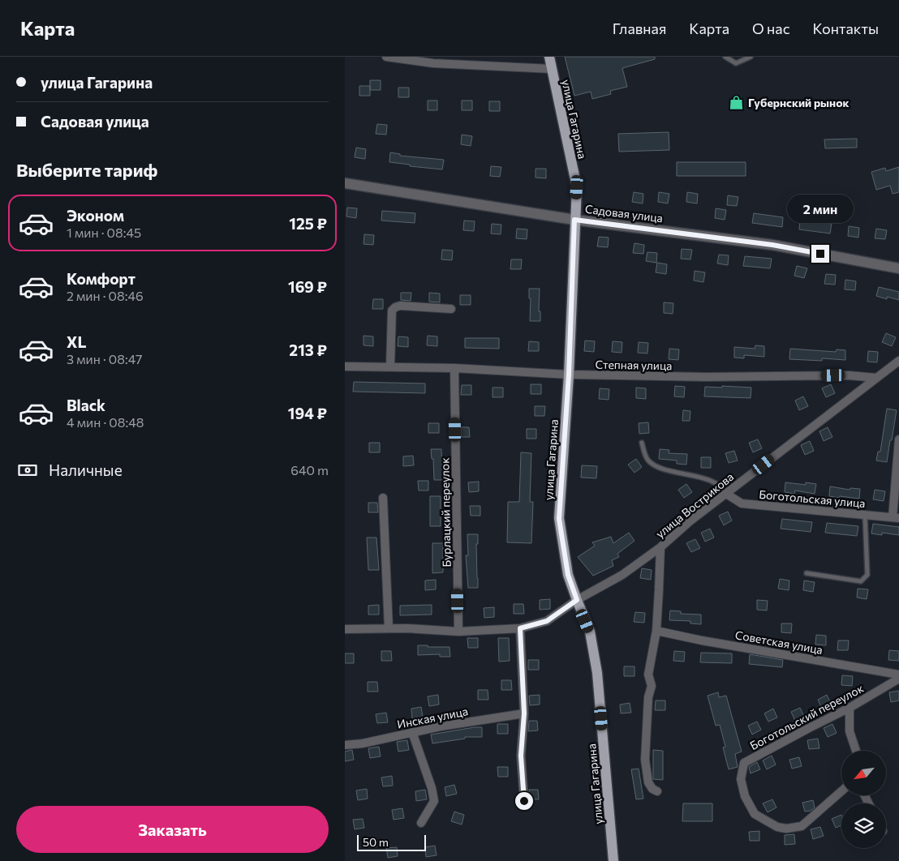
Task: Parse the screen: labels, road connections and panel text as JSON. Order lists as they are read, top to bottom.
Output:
{
  "streets": {
    "main road": ["улица Гагарина"],
    "street": [
      "Садовая улица",
      "Степная улица",
      "Боготольская улица",
      "улица Вострикова",
      "Бурлацкий переулок",
      "Советская улица",
      "Боготольский переулок",
      "Инская улица"
    ]
  },
  "crossings": [
    ["улица Гагарина", "Садовая улица"],
    ["улица Гагарина", "Степная улица"],
    ["улица Гагарина", "улица Вострикова"],
    ["Степная улица", "улица Вострикова"],
    ["Степная улица", "Бурлацкий переулок"],
    ["Боготольская улица", "улица Вострикова"],
    ["улица Вострикова", "Бурлацкий переулок"]
  ],
  "places": {
    "shop": ["Губернский рынок"]
  },
  "scale_bar": "50 m",
  "north": "bottom left",
  "page": {
    "header": "Карта",
    "nav": [
      "Главная",
      "Карта",
      "О нас",
      "Контакты"
    ],
    "banner": ["улица Гагарина", "Садовая улица"],
    "heading": "Выберите тариф",
    "list": [
      {
        "name": "Эконом",
        "note": "1 мин · 08:45",
        "value": "125 ₽"
      },
      {
        "name": "Комфорт",
        "note": "2 мин · 08:46",
        "value": "169 ₽"
      },
      {
        "name": "XL",
        "note": "3 мин · 08:47",
        "value": "213 ₽"
      },
      {
        "name": "Black",
        "note": "4 мин · 08:48",
        "value": "194 ₽"
      }
    ],
    "bubble": "2 мин",
    "pay": ["Наличные", "640 m"],
    "buttons": "Заказать",
    "scale": "50 m"
  }
}
